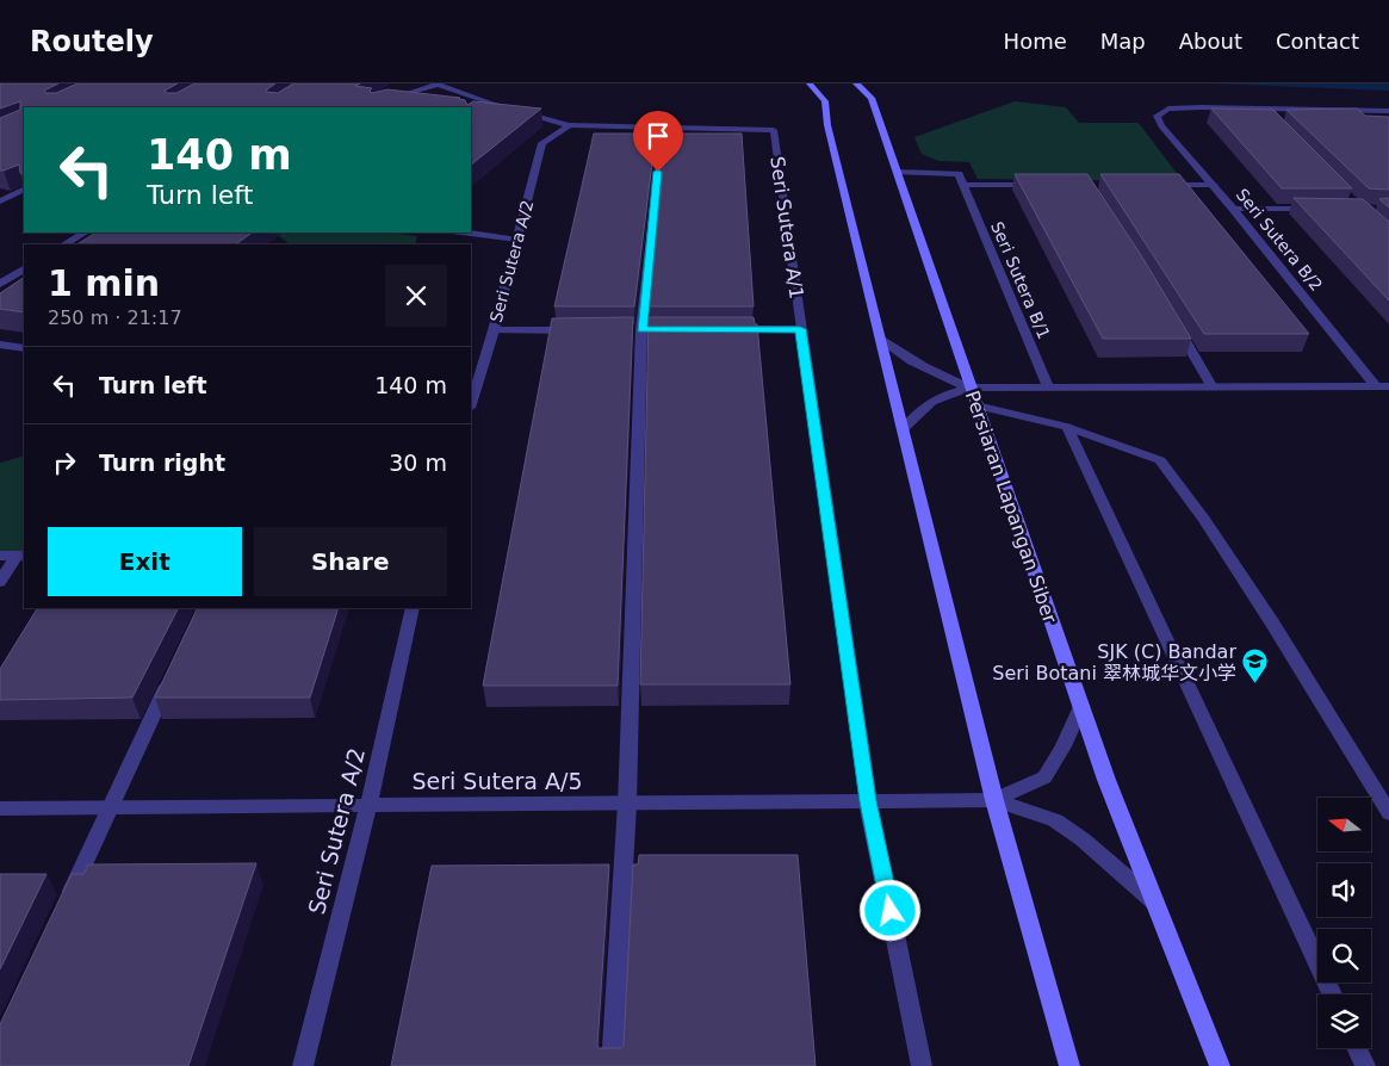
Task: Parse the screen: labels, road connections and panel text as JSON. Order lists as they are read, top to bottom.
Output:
{
  "streets": {
    "main road": ["Persiaran Lapangan Siber"],
    "street": [
      "Seri Sutera A/1",
      "Seri Sutera B/2",
      "Seri Sutera A/2",
      "Seri Sutera B/1",
      "Seri Sutera A/5"
    ]
  },
  "crossings": [
    ["Seri Sutera A/1", "Seri Sutera A/5"],
    ["Seri Sutera A/2", "Seri Sutera A/5"]
  ],
  "places": {
    "school or university": ["SJK (C) Bandar Seri Botani 翠林城华文小学"]
  },
  "north": "left",
  "page": {
    "header": "Routely",
    "nav": [
      "Home",
      "Map",
      "About",
      "Contact"
    ],
    "turn": ["140 m", "Turn left"],
    "heading": ["1 min", "250 m · 21:17"],
    "list": [
      {
        "name": "Turn left",
        "value": "140 m"
      },
      {
        "name": "Turn right",
        "value": "30 m"
      }
    ],
    "buttons": ["Exit", "Share"]
  }
}
